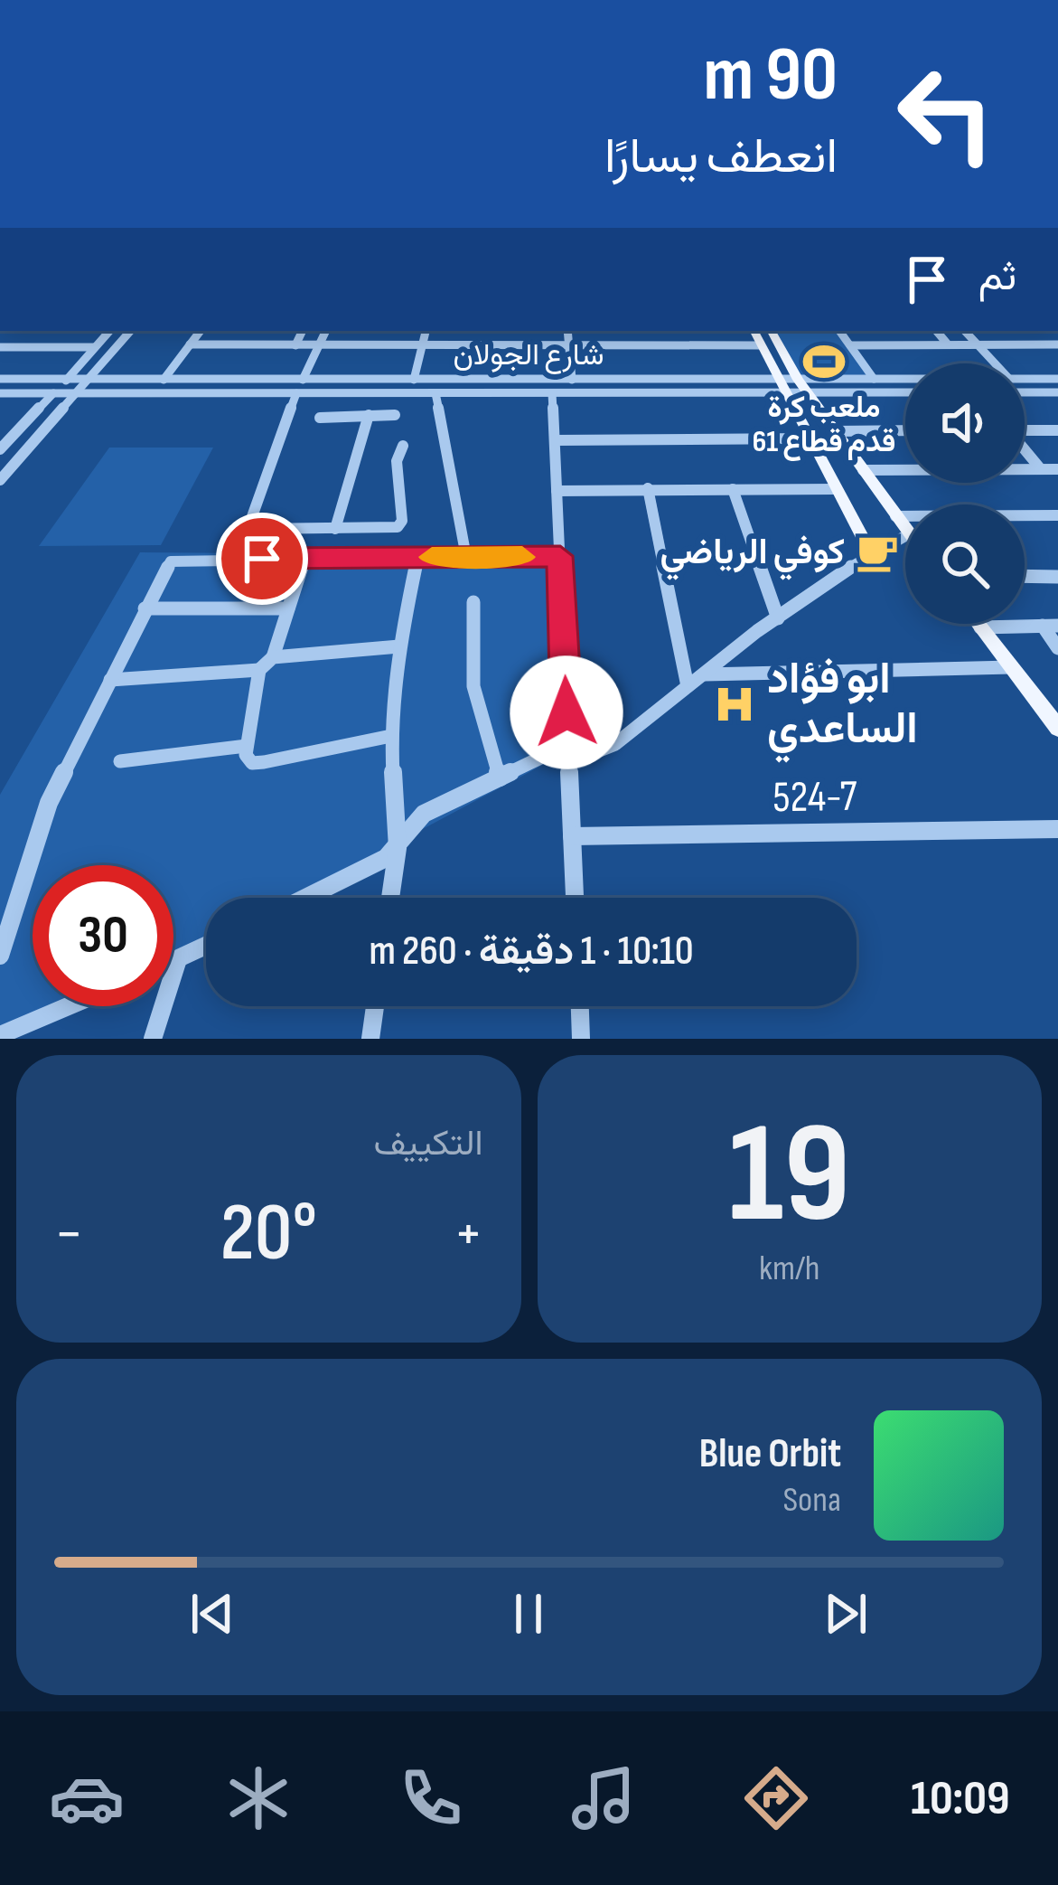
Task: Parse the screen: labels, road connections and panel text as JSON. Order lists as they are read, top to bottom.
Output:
{
  "streets": {
    "street": ["شارع الجولان", "524-7"]
  },
  "places": {
    "sports": ["ملعب كرة قدم قطاع 61"],
    "cafe": ["كوفي الرياضي"],
    "hospital": ["ابو فؤاد الساعدي"]
  },
  "page": {
    "turn": ["90 m", "انعطف يسارًا"],
    "then": "ثم",
    "limit": "30",
    "trip": "10:10 · 1 دقيقة · 260 m",
    "tile": [
      ["19", "km/h"],
      "التكييف"
    ],
    "heat": ["−", "20°", "+"],
    "song": ["Blue Orbit", "Sona"],
    "tabs": "10:09"
  }
}
